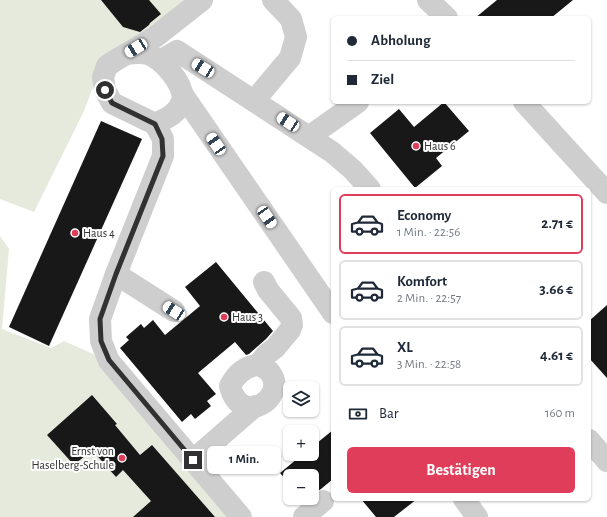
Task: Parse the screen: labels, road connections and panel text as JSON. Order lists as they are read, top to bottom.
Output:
{
  "places": [
    "Haus 6",
    "Haus 4",
    "Haus 3",
    "Ernst von Haselberg-Schule"
  ],
  "page": {
    "banner": ["Abholung", "Ziel"],
    "list": [
      {
        "name": "Economy",
        "note": "1 Min. · 22:56",
        "value": "2.71 €"
      },
      {
        "name": "Komfort",
        "note": "2 Min. · 22:57",
        "value": "3.66 €"
      },
      {
        "name": "XL",
        "note": "3 Min. · 22:58",
        "value": "4.61 €"
      }
    ],
    "map_buttons": ["+", "−"],
    "pay": ["Bar", "160 m"],
    "buttons": "Bestätigen",
    "bubble": "1 Min."
  }
}
